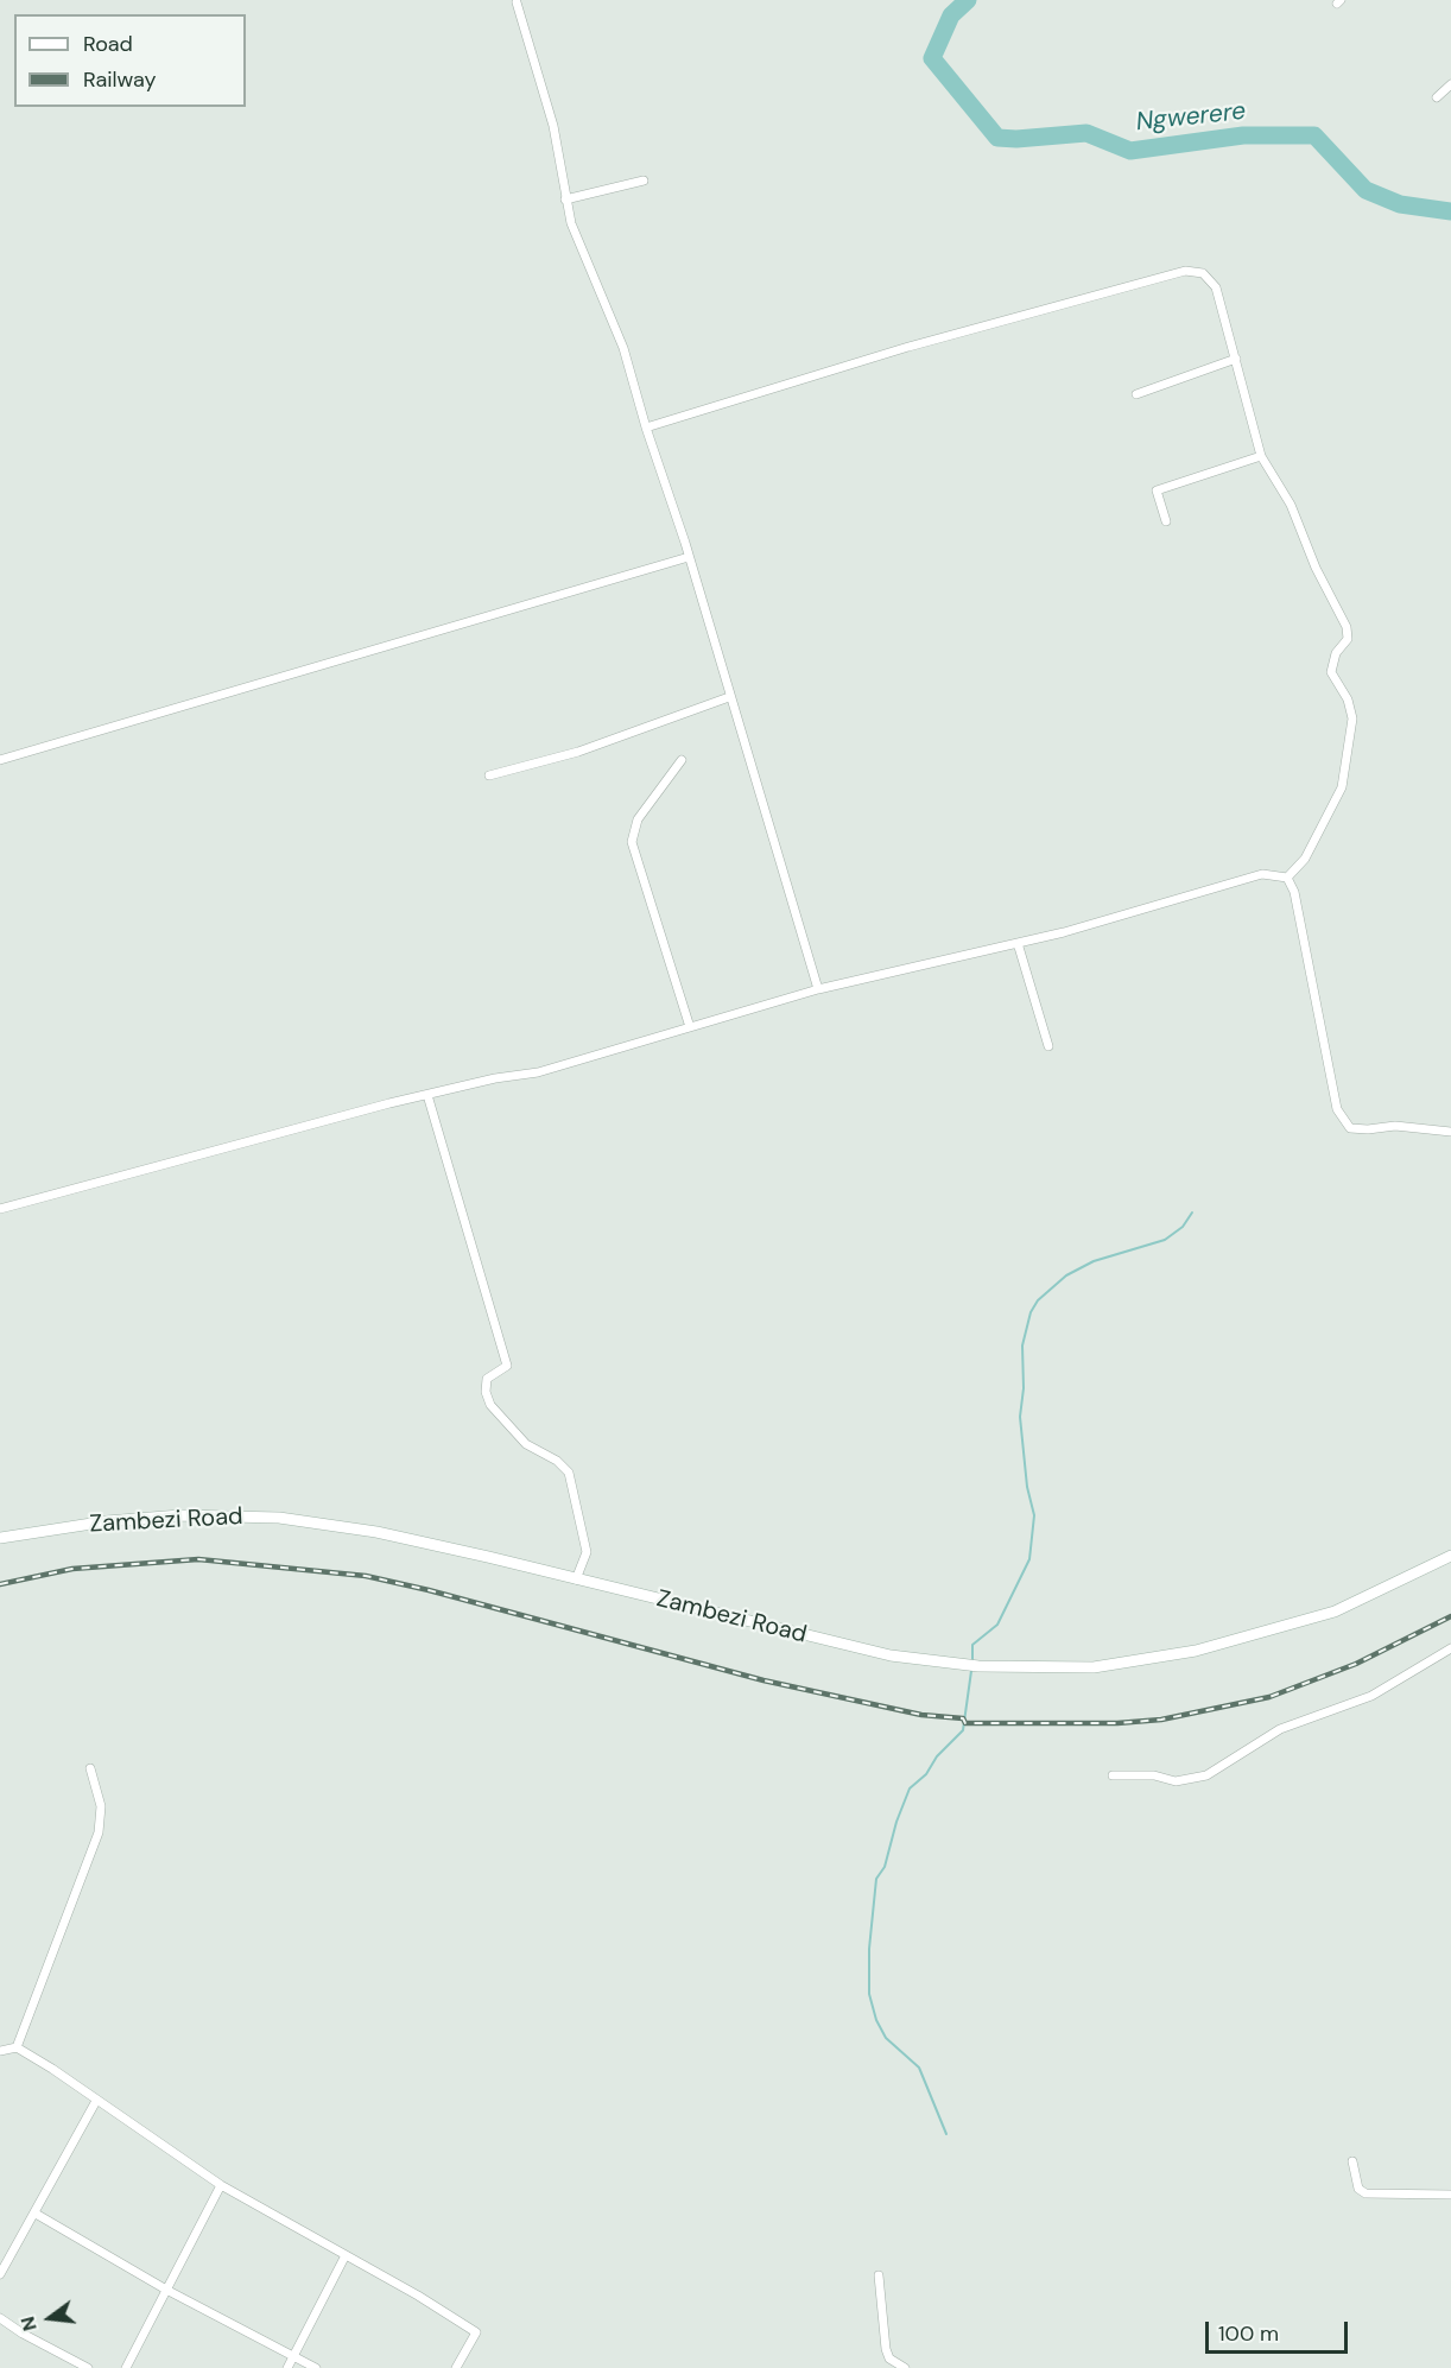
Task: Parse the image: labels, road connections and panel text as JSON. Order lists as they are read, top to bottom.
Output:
{
  "streets": {
    "main road": ["Zambezi Road"]
  },
  "water": ["Ngwerere"],
  "legend": ["Road", "Railway"],
  "scale_bar": "100 m",
  "north": "left"
}
